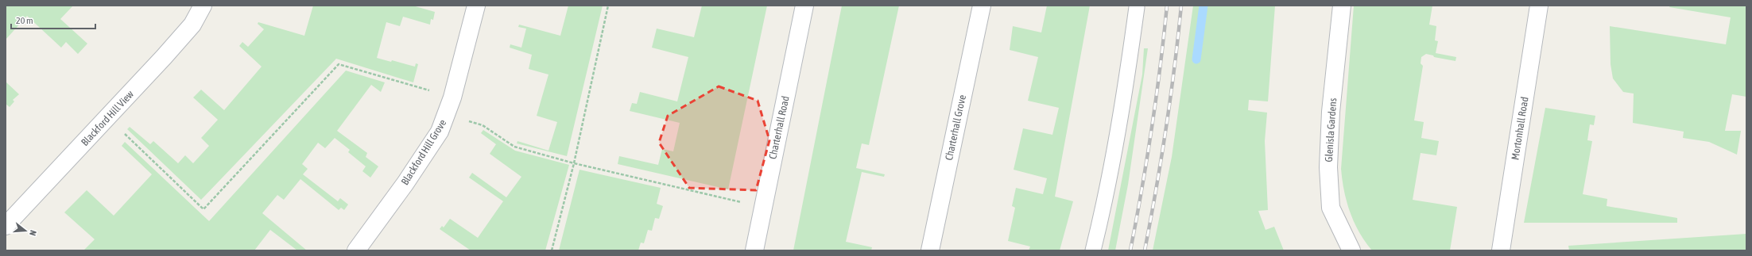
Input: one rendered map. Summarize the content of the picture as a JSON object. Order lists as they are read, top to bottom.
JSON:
{
  "streets": {
    "street": [
      "Blackford Hill View",
      "Charterhall Road",
      "Charterhall Grove",
      "Mortonhall Road",
      "Glenisla Gardens",
      "Blackford Hill Grove"
    ]
  },
  "scale_bar": "20 m",
  "north": "right"
}
